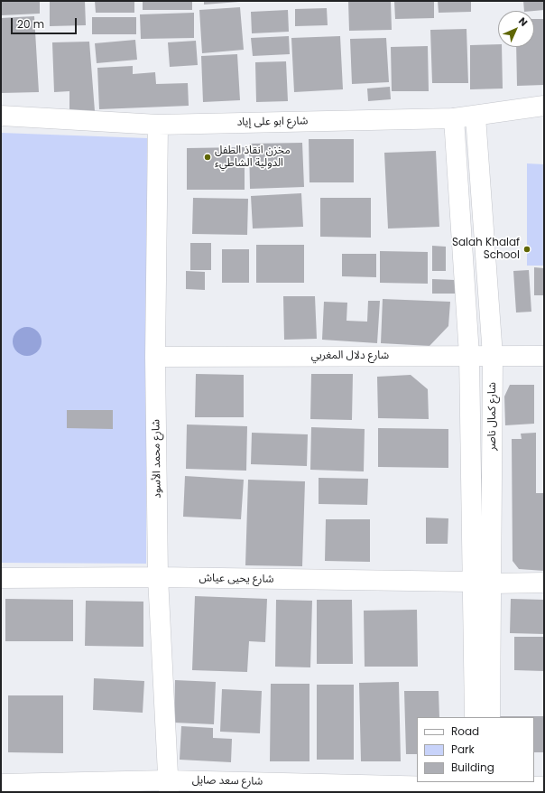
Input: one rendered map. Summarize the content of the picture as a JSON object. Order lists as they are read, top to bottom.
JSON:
{
  "streets": {
    "street": [
      "شارع ابو على إياد",
      "شارع دلال المغربي",
      "شارع كمال ناصر",
      "شارع محمد الأسود",
      "شارع يحيى عياش",
      "شارع سعد صايل"
    ]
  },
  "crossings": [
    ["شارع ابو على إياد", "شارع كمال ناصر"],
    ["شارع ابو على إياد", "شارع محمد الأسود"],
    ["شارع دلال المغربي", "شارع كمال ناصر"],
    ["شارع دلال المغربي", "شارع محمد الأسود"],
    ["شارع كمال ناصر", "شارع يحيى عياش"],
    ["شارع محمد الأسود", "شارع يحيى عياش"],
    ["شارع محمد الأسود", "شارع سعد صايل"]
  ],
  "places": ["مخزن انقاذ الطفل الدولية الشاطيء", "Salah Khalaf School"],
  "legend": ["Road", "Park", "Building"],
  "scale_bar": "20 m",
  "north": "top right"
}
